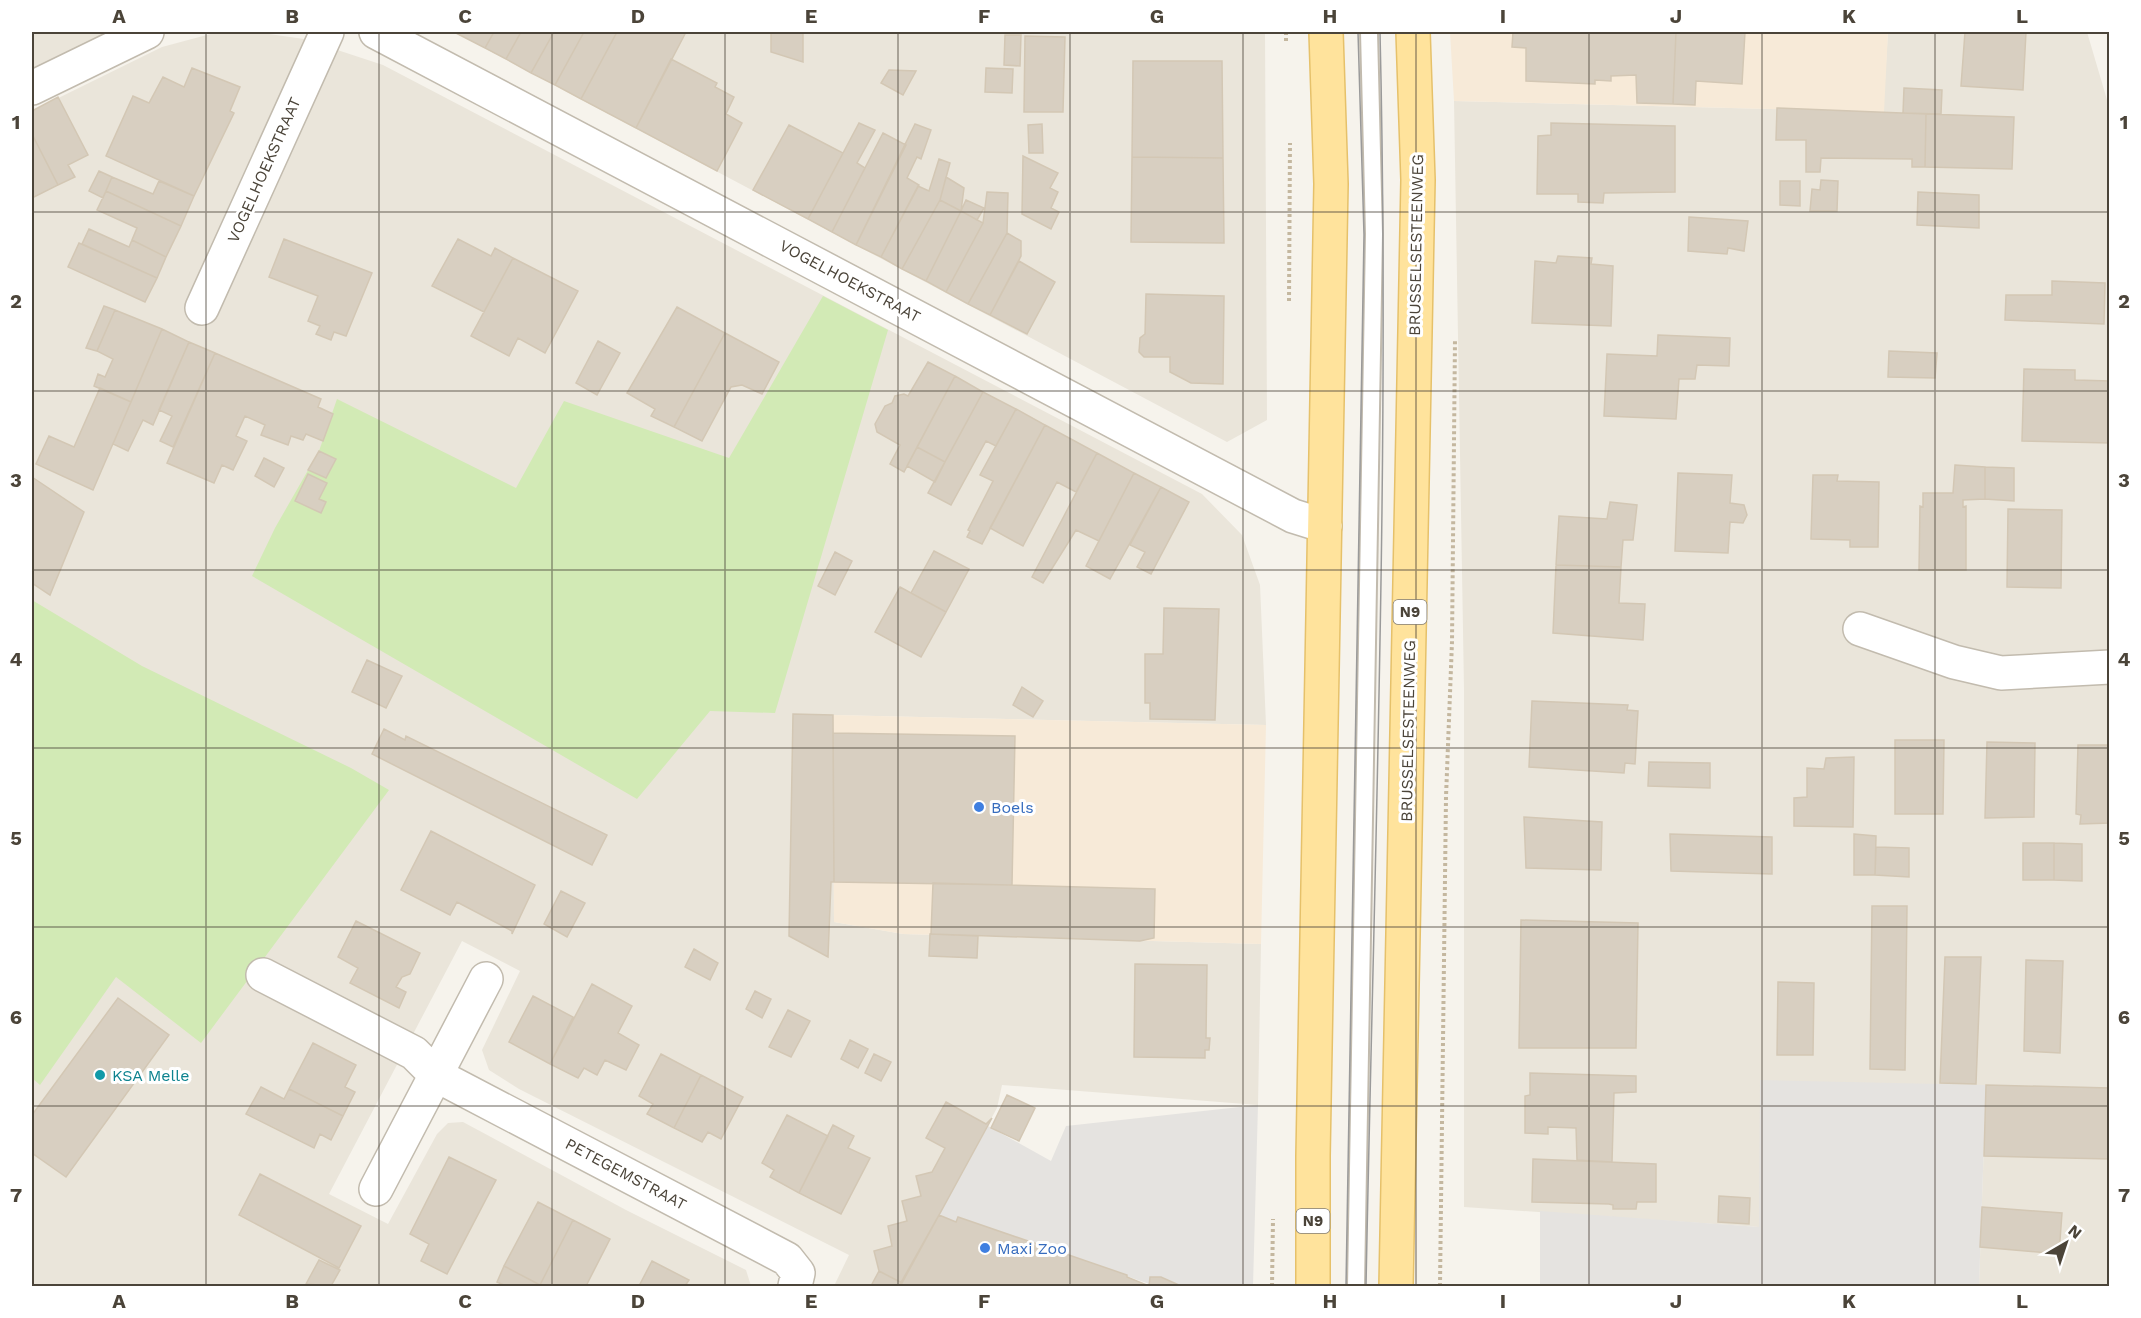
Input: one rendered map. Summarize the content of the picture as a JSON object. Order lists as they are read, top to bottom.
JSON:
{
  "streets": {
    "main road": ["BRUSSELSESTEENWEG", "N9"],
    "street": ["VOGELHOEKSTRAAT", "PETEGEMSTRAAT"]
  },
  "crossings": [
    ["VOGELHOEKSTRAAT", "N9"]
  ],
  "places": ["Boels", "KSA Melle", "Maxi Zoo"],
  "north": "top right",
  "grid": {
    "columns": [
      "A",
      "B",
      "C",
      "D",
      "E",
      "F",
      "G",
      "H",
      "I",
      "J",
      "K",
      "L"
    ],
    "rows": [
      "1",
      "2",
      "3",
      "4",
      "5",
      "6",
      "7"
    ]
  }
}
